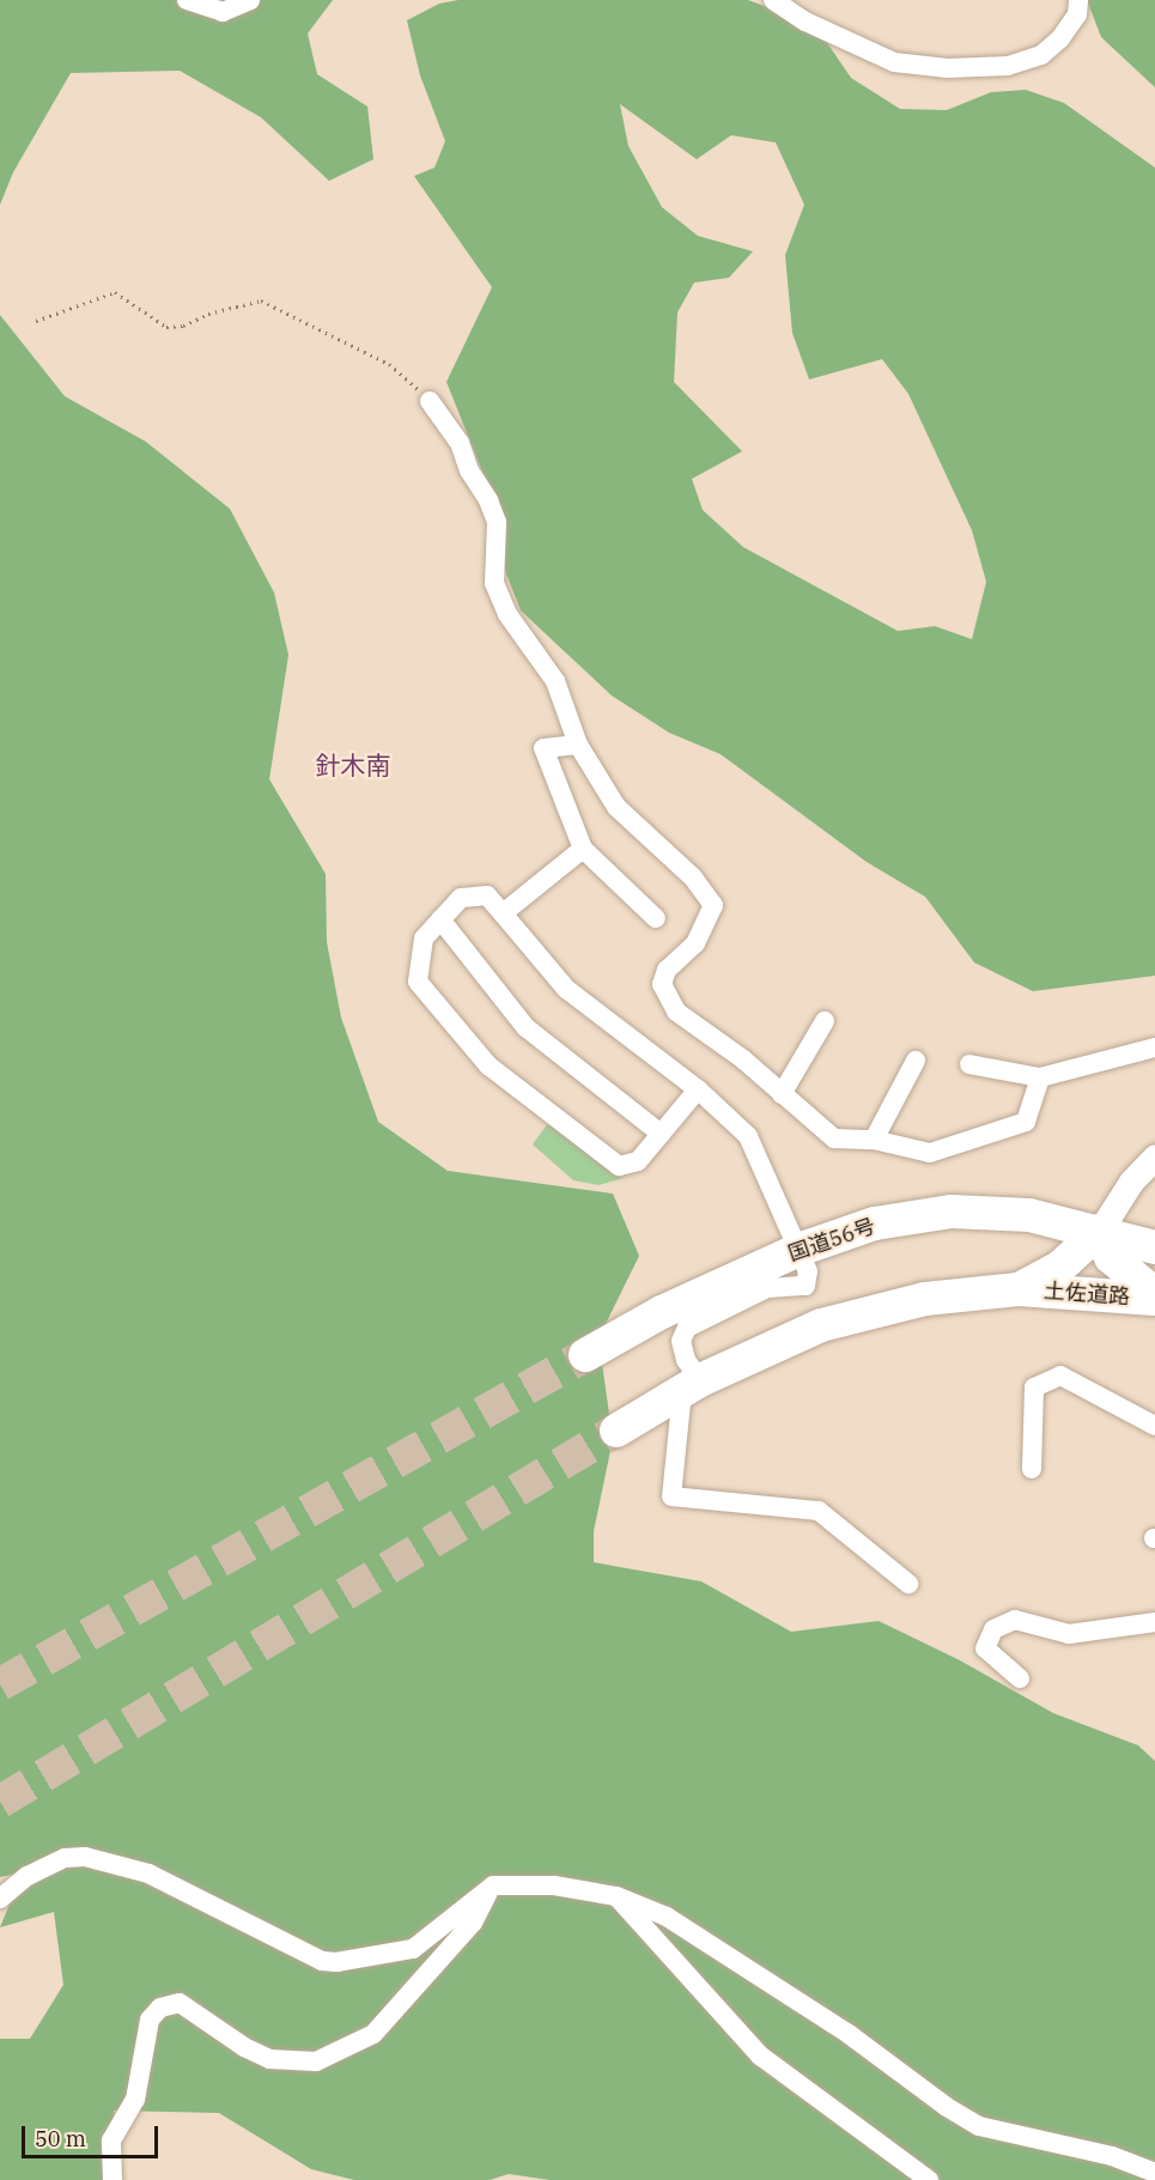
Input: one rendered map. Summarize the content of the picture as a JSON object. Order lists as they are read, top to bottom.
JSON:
{
  "streets": {
    "highway": ["国道56号", "土佐道路"]
  },
  "districts": ["針木南"],
  "scale_bar": "50 m"
}
